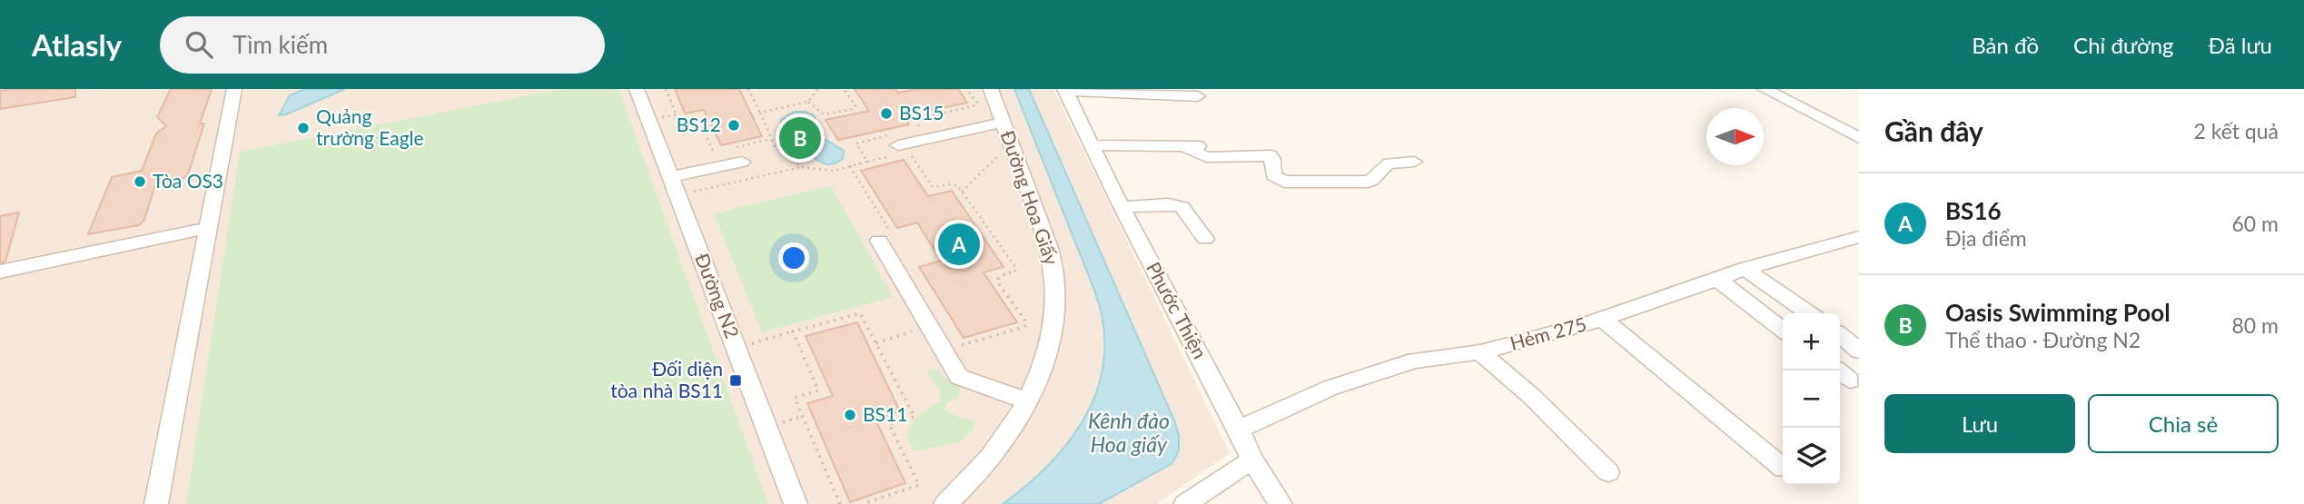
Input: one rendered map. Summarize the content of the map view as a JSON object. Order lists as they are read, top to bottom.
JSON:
{
  "streets": {
    "street": [
      "Đường Hoa Giấy",
      "Đường N2",
      "Phước Thiện",
      "Hẻm 275"
    ]
  },
  "crossings": [
    ["Phước Thiện", "Hẻm 275"]
  ],
  "water": ["Kênh đào Hoa giấy"],
  "places": {
    "other": [
      "BS15",
      "BS12",
      "Quảng trường Eagle",
      "Tòa OS3",
      "BS11"
    ],
    "transit": ["Đối diện tòa nhà BS11"]
  },
  "north": "right",
  "page": {
    "header": "Atlasly",
    "search": "Tìm kiếm",
    "nav": ["Bản đồ", "Chỉ đường", "Đã lưu"],
    "heading": ["Gần đây", "2 kết quả"],
    "pins": ["B", "A"],
    "list": [
      {
        "mark": "A",
        "name": "BS16",
        "note": "Địa điểm",
        "value": "60 m"
      },
      {
        "mark": "B",
        "name": "Oasis Swimming Pool",
        "note": "Thể thao · Đường N2",
        "value": "80 m"
      }
    ],
    "map_buttons": ["+", "−"],
    "buttons": ["Lưu", "Chia sẻ"]
  }
}
